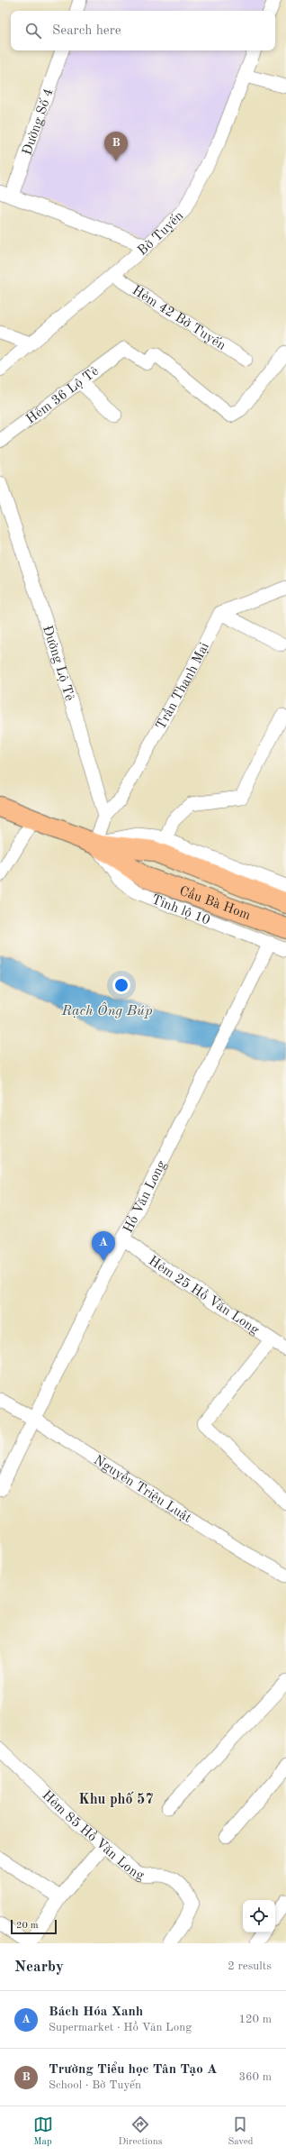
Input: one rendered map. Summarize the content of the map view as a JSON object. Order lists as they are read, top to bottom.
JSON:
{
  "streets": {
    "main road": ["Cầu Bà Hom", "Tỉnh lộ 10"],
    "street": [
      "Đường Số 4",
      "Bờ Tuyến",
      "Hẻm 42 Bờ Tuyến",
      "Hẻm 36 Lộ Tẻ",
      "Đường Lộ Tẻ",
      "Trần Thanh Mại",
      "Hồ Văn Long",
      "Hẻm 25 Hồ Văn Long",
      "Nguyễn Triệu Luật",
      "Hẻm 85 Hồ Văn Long"
    ]
  },
  "crossings": [
    ["Bờ Tuyến", "Hẻm 42 Bờ Tuyến"],
    ["Đường Lộ Tẻ", "Trần Thanh Mại"],
    ["Cầu Bà Hom", "Tỉnh lộ 10"],
    ["Tỉnh lộ 10", "Hồ Văn Long"],
    ["Hồ Văn Long", "Hẻm 25 Hồ Văn Long"],
    ["Hồ Văn Long", "Nguyễn Triệu Luật"]
  ],
  "districts": ["Khu phố 57"],
  "water": ["Rạch Ông Búp"],
  "scale_bar": "20 m",
  "page": {
    "search": "Search here",
    "pins": ["B", "A"],
    "scale": "20 m",
    "heading": ["Nearby", "2 results"],
    "list": [
      {
        "mark": "A",
        "name": "Bách Hóa Xanh",
        "note": "Supermarket · Hồ Văn Long",
        "value": "120 m"
      },
      {
        "mark": "B",
        "name": "Trường Tiểu học Tân Tạo A",
        "note": "School · Bờ Tuyến",
        "value": "360 m"
      }
    ],
    "nav": ["Map", "Directions", "Saved"]
  }
}
